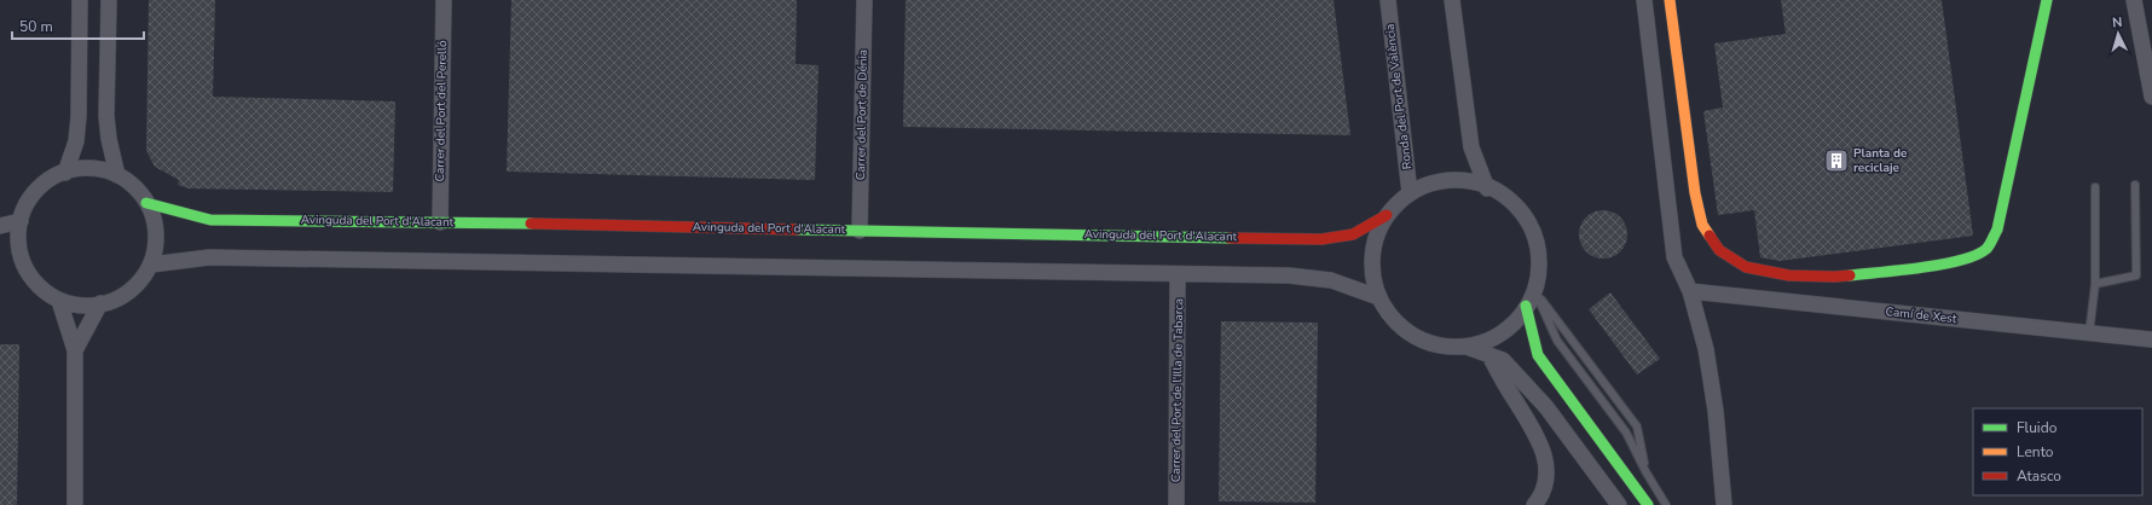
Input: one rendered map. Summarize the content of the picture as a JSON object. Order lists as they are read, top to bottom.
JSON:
{
  "streets": {
    "street": [
      "Ronda del Port de València",
      "Carrer del Port del Perelló",
      "Carrer del Port de Dénia",
      "Avinguda del Port d'Alacant",
      "Camí de Xest",
      "Carrer del Port de l'Illa de Tabarca"
    ]
  },
  "crossings": [
    ["Ronda del Port de València", "Avinguda del Port d'Alacant"],
    ["Carrer del Port del Perelló", "Avinguda del Port d'Alacant"],
    ["Carrer del Port de Dénia", "Avinguda del Port d'Alacant"]
  ],
  "places": {
    "building": ["Planta de reciclaje"]
  },
  "legend": ["Fluido", "Lento", "Atasco"],
  "scale_bar": "50 m",
  "north": "top"
}
